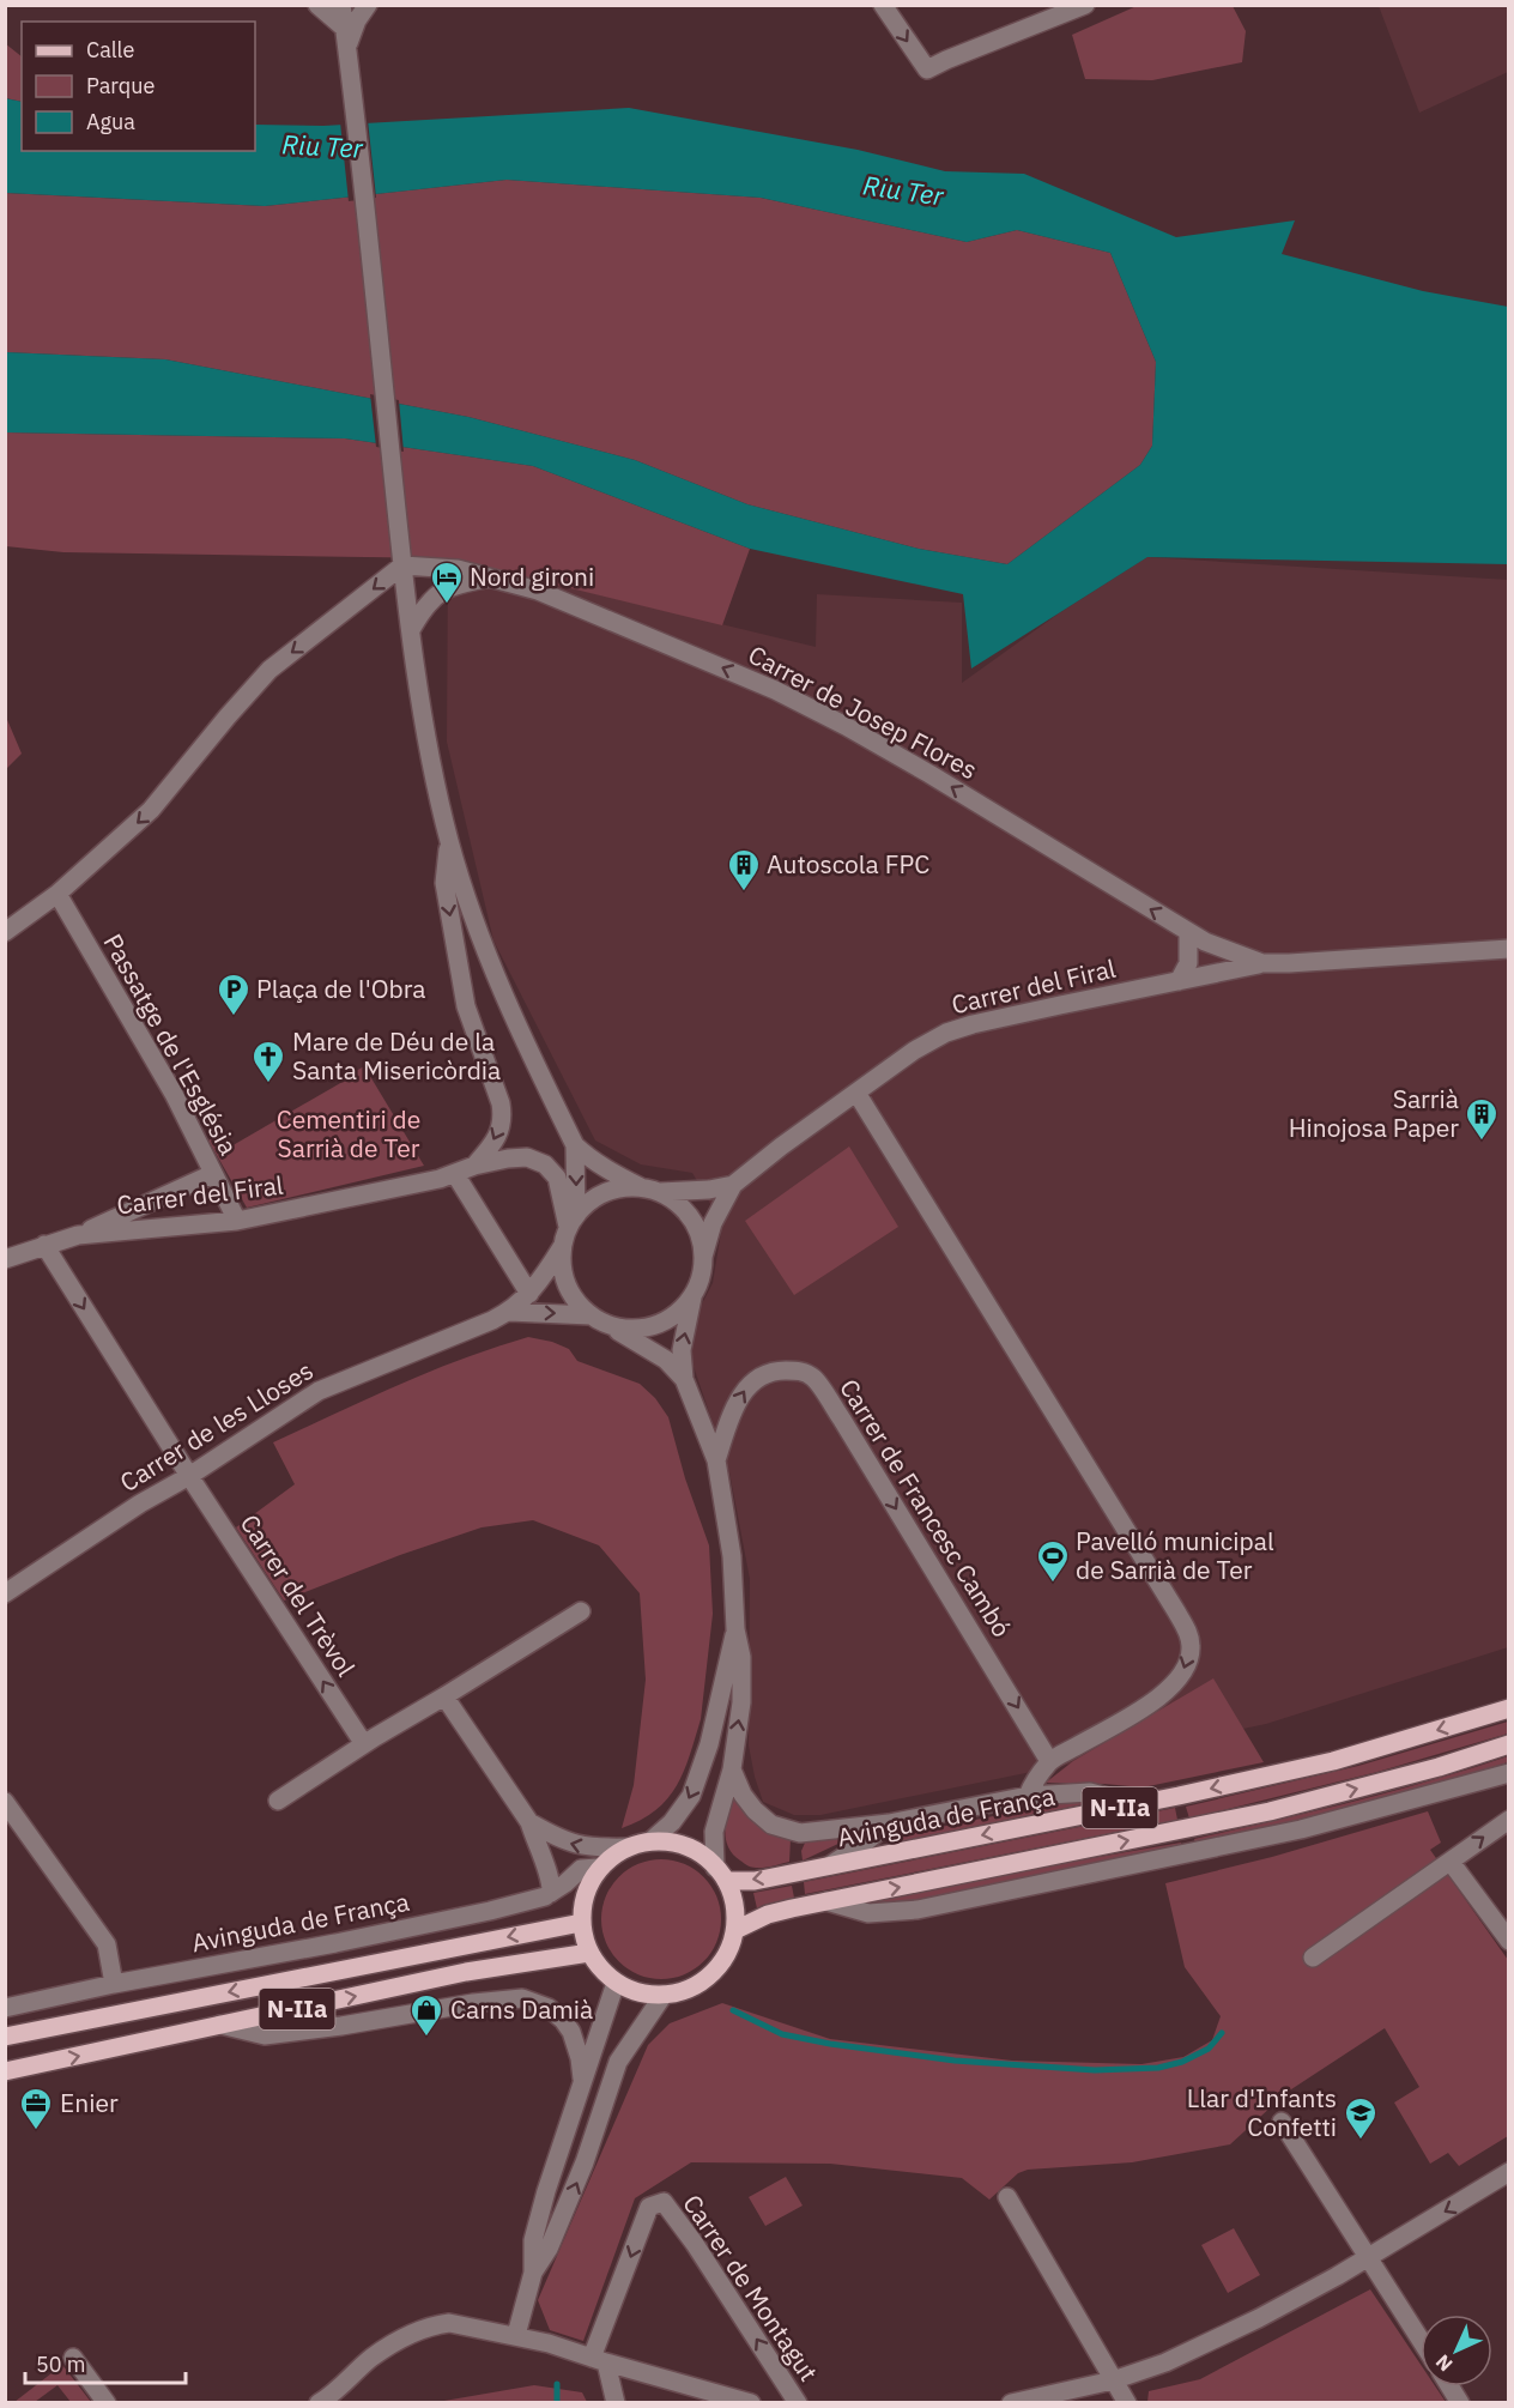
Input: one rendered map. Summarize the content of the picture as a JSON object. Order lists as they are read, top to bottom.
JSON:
{
  "streets": {
    "main road": ["N-IIa", "Avinguda de França"],
    "street": [
      "Carrer de Josep Flores",
      "Carrer del Firal",
      "Passatge de l'Església",
      "Carrer de les Lloses",
      "Carrer de Francesc Cambó",
      "Carrer del Trèvol",
      "Carrer de Montagut"
    ]
  },
  "crossings": [
    ["Carrer de Josep Flores", "Carrer del Firal"],
    ["Carrer del Firal", "Passatge de l'Església"],
    ["Carrer del Firal", "Carrer de les Lloses"],
    ["Carrer del Firal", "Carrer del Trèvol"],
    ["Carrer de les Lloses", "Carrer del Trèvol"],
    ["N-IIa", "Avinguda de França"]
  ],
  "one_way": ["Carrer de Josep Flores"],
  "water": ["Riu Ter"],
  "parks": ["Cementiri de Sarrià de Ter"],
  "places": {
    "hotel": ["Nord gironi"],
    "building": ["Autoscola FPC", "Sarrià Hinojosa Paper"],
    "parking": ["Plaça de l'Obra"],
    "church": ["Mare de Déu de la Santa Misericòrdia"],
    "sports": ["Pavelló municipal de Sarrià de Ter"],
    "shop": ["Carns Damià"],
    "office": ["Enier"],
    "school or university": ["Llar d'Infants Confetti"]
  },
  "legend": ["Calle", "Parque", "Agua"],
  "scale_bar": "50 m",
  "north": "bottom left"
}
